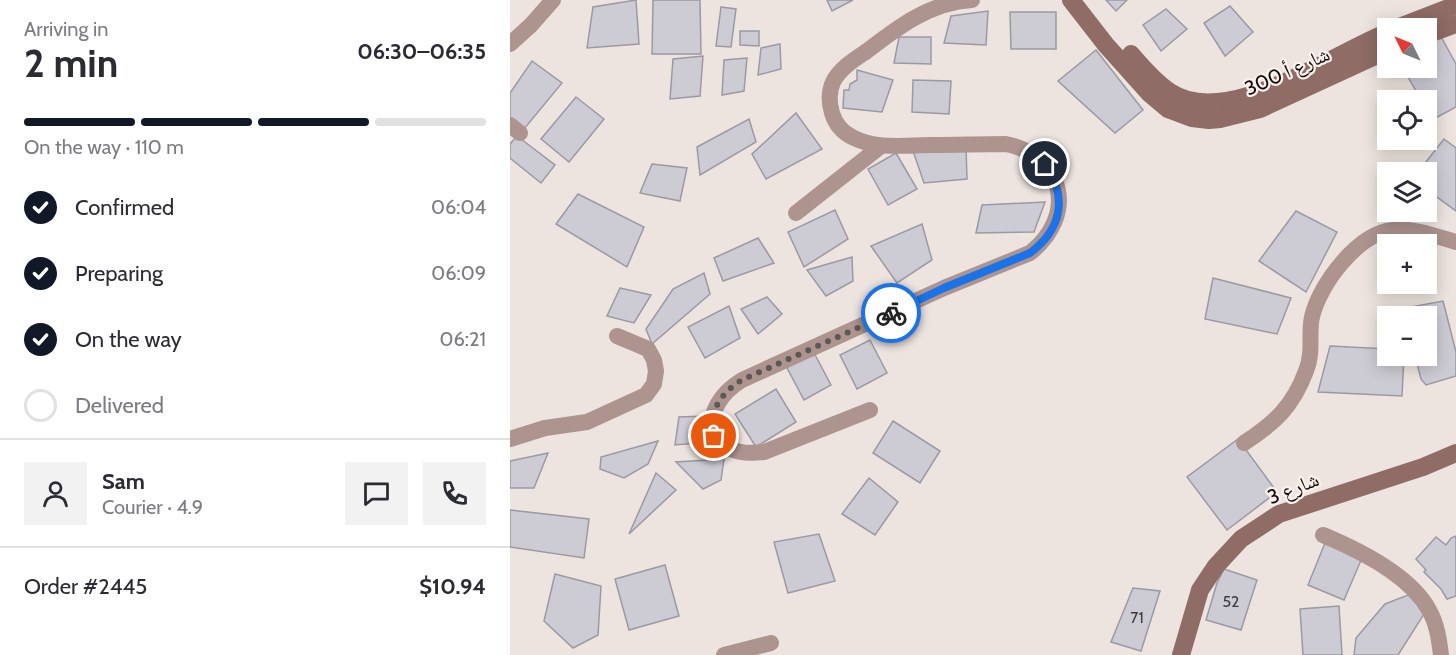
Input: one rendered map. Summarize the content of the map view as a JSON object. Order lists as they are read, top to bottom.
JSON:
{
  "streets": {
    "street": ["شارع أ 300", "شارع 3"]
  },
  "house_numbers": ["52", "71"],
  "north": "top left",
  "page": {
    "heading": ["2 min", "Arriving in", "06:30–06:35"],
    "panel": [
      "Sam",
      "Courier · 4.9",
      "Order #2445",
      "$10.94"
    ],
    "map_buttons": ["+", "−"],
    "bar": "On the way · 110 m",
    "list": [
      ["Confirmed", "06:04"],
      ["Preparing", "06:09"],
      ["On the way", "06:21"],
      "Delivered"
    ]
  }
}
